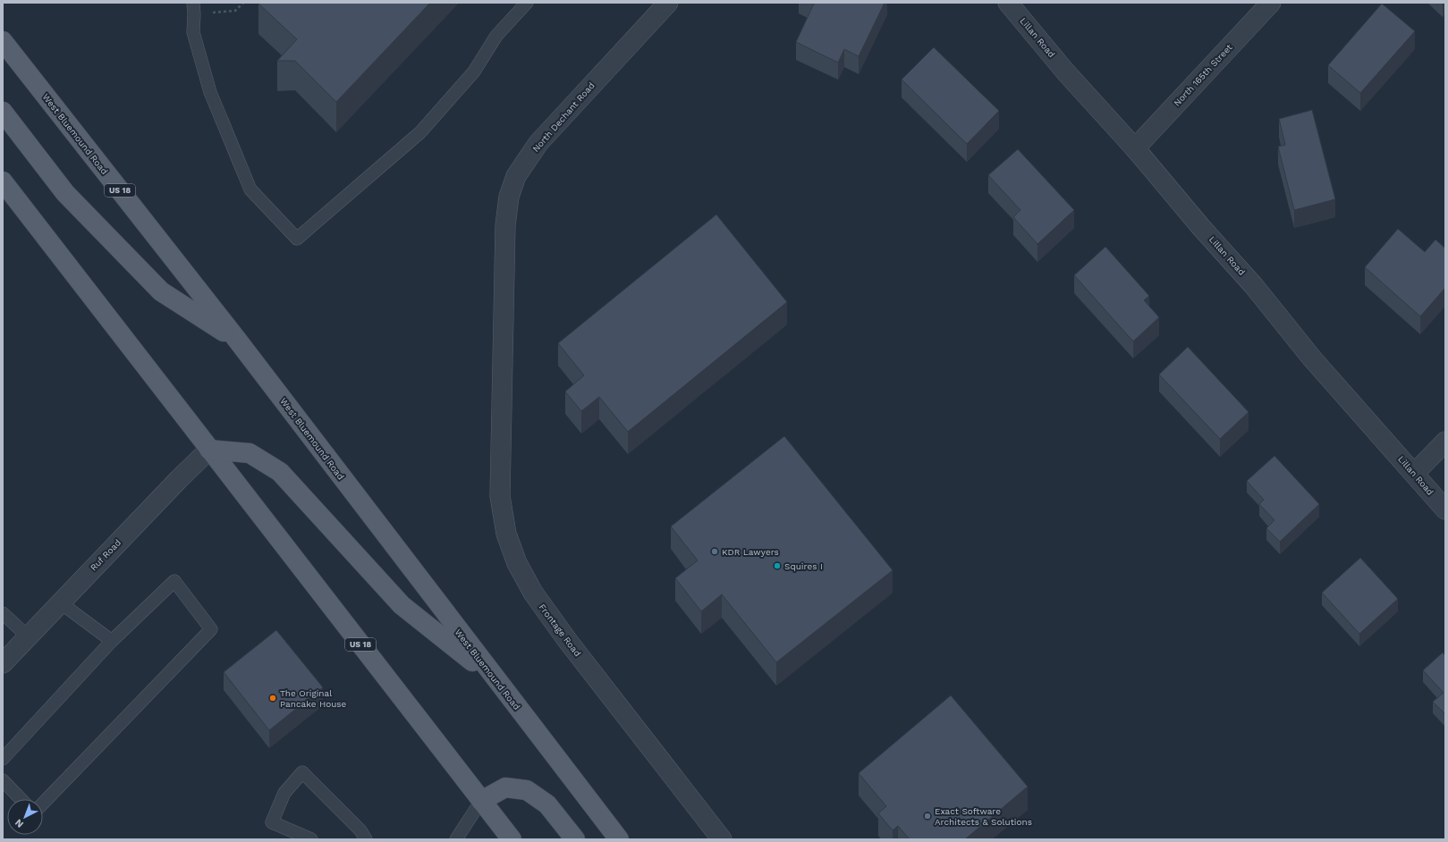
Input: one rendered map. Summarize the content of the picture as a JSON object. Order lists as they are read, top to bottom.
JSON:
{
  "streets": {
    "main road": ["West Bluemound Road", "US 18"],
    "street": [
      "Lillan Road",
      "North 165th Street",
      "North Dechant Road",
      "Ruf Road",
      "Frontage Road"
    ]
  },
  "crossings": [
    ["Lillan Road", "North 165th Street"],
    ["North Dechant Road", "Frontage Road"],
    ["US 18", "Ruf Road"]
  ],
  "places": [
    "KDR Lawyers",
    "Squires I",
    "The Original Pancake House",
    "Exact Software Architects & Solutions"
  ],
  "north": "bottom left"
}
